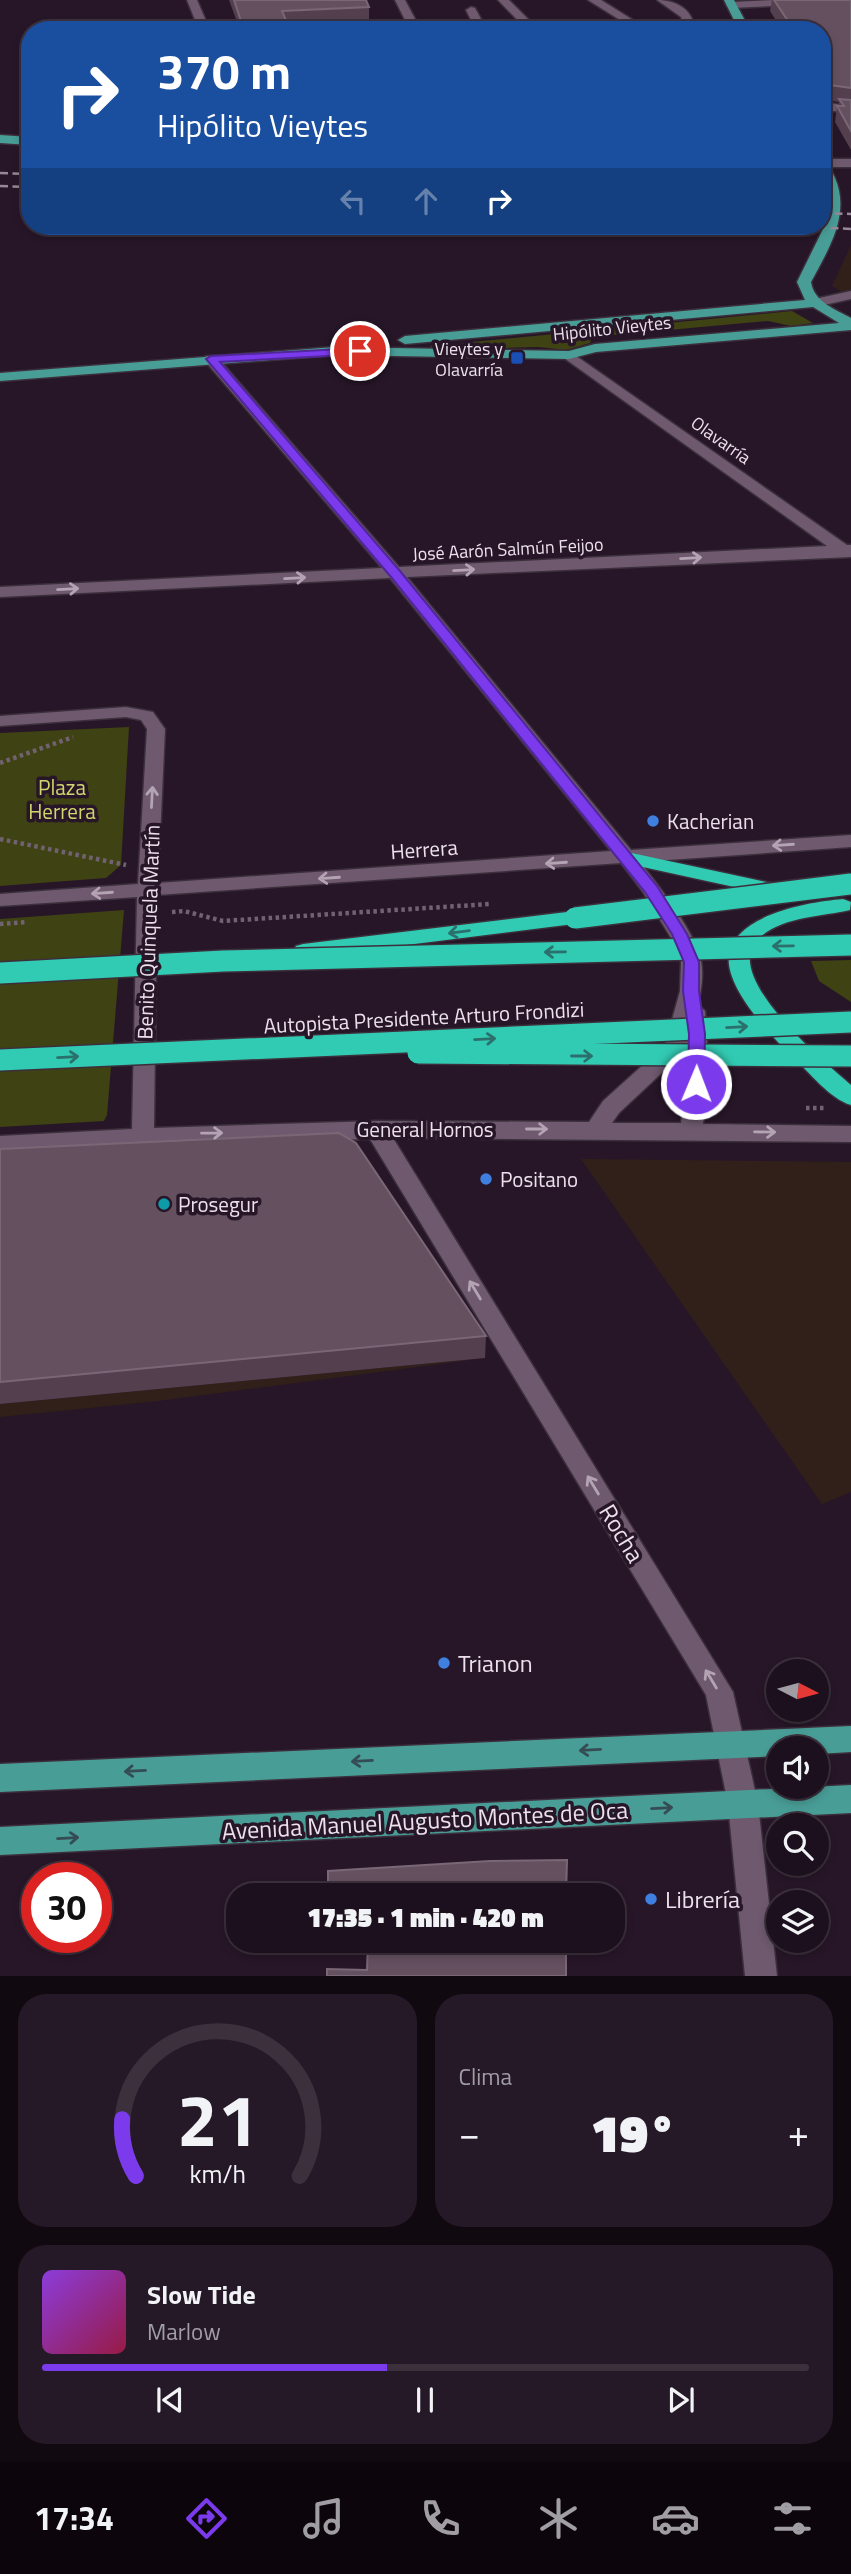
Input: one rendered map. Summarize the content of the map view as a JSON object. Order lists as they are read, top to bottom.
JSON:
{
  "streets": {
    "highway": ["Autopista Presidente Arturo Frondizi"],
    "main road": ["Hipólito Vieytes", "Avenida Manuel Augusto Montes de Oca"],
    "street": [
      "Olavarría",
      "José Aarón Salmún Feijoo",
      "Herrera",
      "Benito Quinquela Martín",
      "General Hornos",
      "Rocha"
    ]
  },
  "crossings": [
    ["Hipólito Vieytes", "Olavarría"],
    ["Olavarría", "José Aarón Salmún Feijoo"],
    ["Herrera", "Benito Quinquela Martín"],
    ["Benito Quinquela Martín", "General Hornos"],
    ["General Hornos", "Rocha"],
    ["Rocha", "Avenida Manuel Augusto Montes de Oca"]
  ],
  "one_way": [
    "José Aarón Salmún Feijoo",
    "Herrera",
    "General Hornos",
    "Rocha"
  ],
  "parks": ["Plaza Herrera"],
  "places": {
    "transit": ["Vieytes y Olavarría"],
    "other": [
      "Kacherian",
      "Positano",
      "Prosegur",
      "Trianon",
      "Librería"
    ]
  },
  "north": "right",
  "page": {
    "turn": ["370 m", "Hipólito Vieytes"],
    "limit": "30",
    "trip": "17:35 · 1 min · 420 m",
    "tile": "Clima",
    "heat": ["−", "19°", "+"],
    "song": ["Slow Tide", "Marlow"],
    "tabs": "17:34",
    "gauge": ["21", "km/h"]
  }
}
